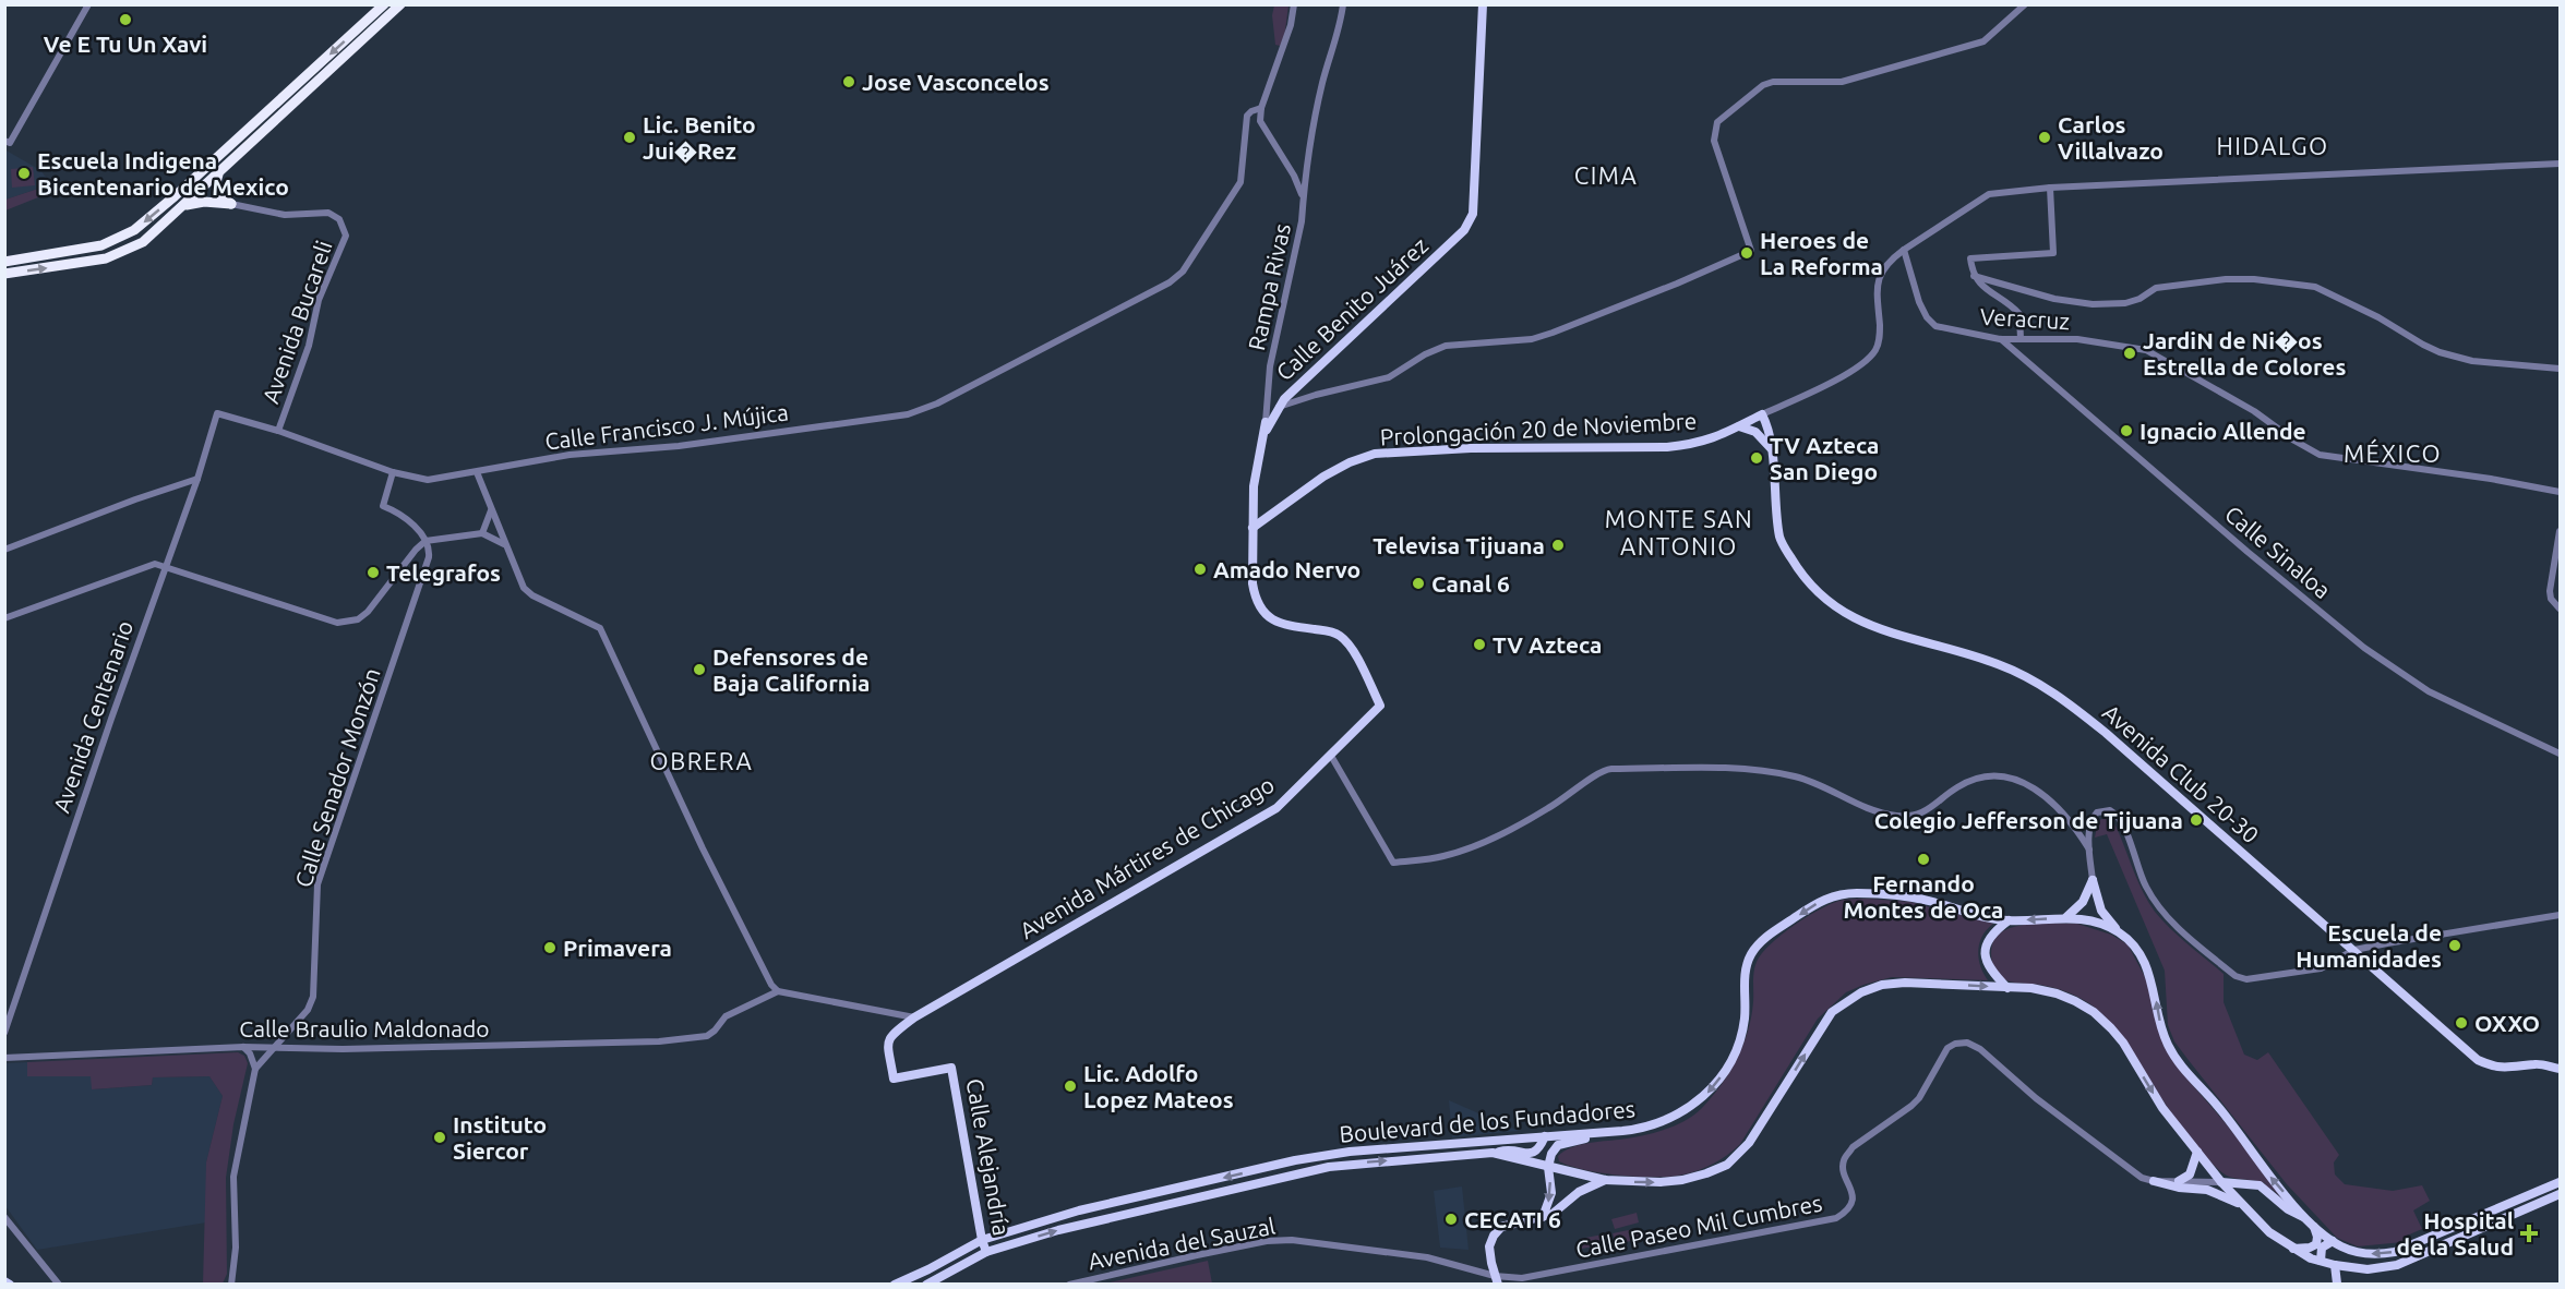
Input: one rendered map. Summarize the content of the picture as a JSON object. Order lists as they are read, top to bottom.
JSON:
{
  "streets": {
    "main road": [
      "Calle Benito Juárez",
      "Prolongación 20 de Noviembre",
      "Avenida Club 20-30",
      "Avenida Mártires de Chicago",
      "Boulevard de los Fundadores",
      "Calle Alejandría"
    ],
    "street": [
      "Rampa Rivas",
      "Veracruz",
      "Avenida Bucareli",
      "Calle Francisco J. Mújica",
      "Calle Sinaloa",
      "Avenida Centenario",
      "Calle Senador Monzón",
      "Calle Braulio Maldonado",
      "Calle Paseo Mil Cumbres",
      "Avenida del Sauzal"
    ]
  },
  "crossings": [
    ["Rampa Rivas", "Calle Benito Juárez"],
    ["Calle Benito Juárez", "Prolongación 20 de Noviembre"],
    ["Calle Benito Juárez", "Avenida Mártires de Chicago"],
    ["Veracruz", "Calle Sinaloa"],
    ["Avenida Bucareli", "Calle Francisco J. Mújica"],
    ["Calle Francisco J. Mújica", "Avenida Centenario"],
    ["Calle Senador Monzón", "Calle Braulio Maldonado"],
    ["Avenida Mártires de Chicago", "Calle Alejandría"],
    ["Boulevard de los Fundadores", "Calle Alejandría"],
    ["Boulevard de los Fundadores", "Calle Paseo Mil Cumbres"],
    ["Calle Paseo Mil Cumbres", "Avenida del Sauzal"]
  ],
  "districts": [
    "HIDALGO",
    "CIMA",
    "MÉXICO",
    "MONTE SAN ANTONIO",
    "OBRERA"
  ],
  "places": {
    "other": [
      "Ve E Tu Un Xavi",
      "Jose Vasconcelos",
      "Lic. Benito Jui�Rez",
      "Carlos Villalvazo",
      "Escuela Indigena Bicentenario de Mexico",
      "Heroes de La Reforma",
      "JardiN de Ni�os Estrella de Colores",
      "Ignacio Allende",
      "TV Azteca San Diego",
      "Televisa Tijuana",
      "Amado Nervo",
      "Telegrafos",
      "Canal 6",
      "TV Azteca",
      "Defensores de Baja California",
      "Colegio Jefferson de Tijuana",
      "Fernando Montes de Oca",
      "Escuela de Humanidades",
      "Primavera",
      "OXXO",
      "Lic. Adolfo Lopez Mateos",
      "Instituto Siercor",
      "CECATI 6"
    ],
    "health": ["Hospital de la Salud"]
  }
}
